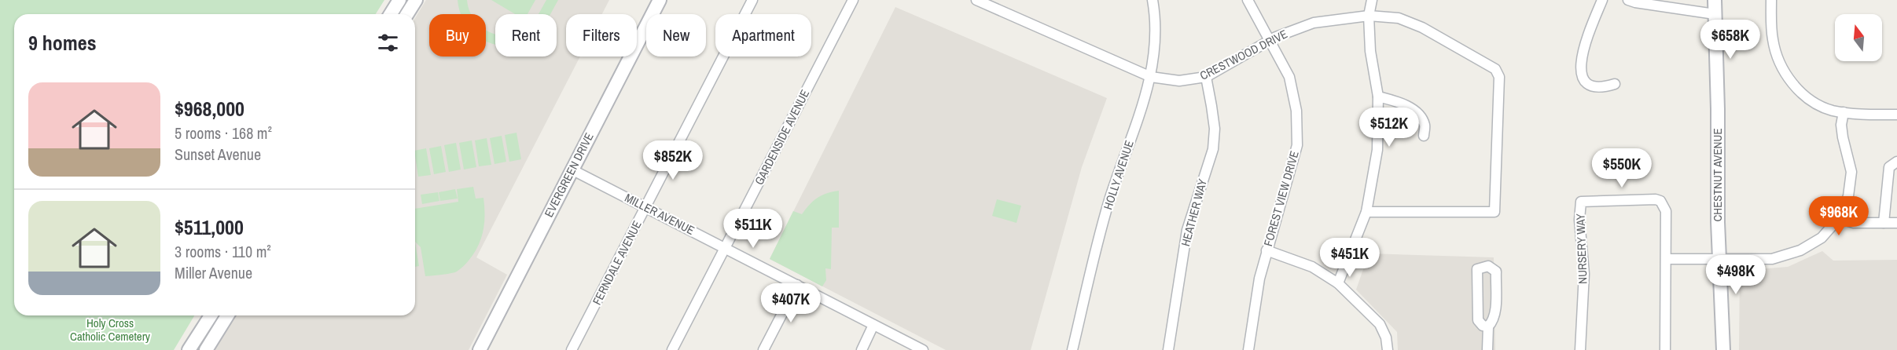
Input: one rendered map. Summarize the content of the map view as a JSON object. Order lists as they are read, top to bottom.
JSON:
{
  "streets": {
    "street": [
      "CRESTWOOD DRIVE",
      "GARDENSIDE AVENUE",
      "EVERGREEN DRIVE",
      "HOLLY AVENUE",
      "CHESTNUT AVENUE",
      "FOREST VIEW DRIVE",
      "HEATHER WAY",
      "MILLER AVENUE",
      "NURSERY WAY",
      "FERNDALE AVENUE"
    ]
  },
  "crossings": [
    ["CRESTWOOD DRIVE", "HOLLY AVENUE"],
    ["CRESTWOOD DRIVE", "FOREST VIEW DRIVE"],
    ["CRESTWOOD DRIVE", "HEATHER WAY"],
    ["GARDENSIDE AVENUE", "MILLER AVENUE"],
    ["EVERGREEN DRIVE", "MILLER AVENUE"],
    ["MILLER AVENUE", "FERNDALE AVENUE"]
  ],
  "parks": ["Holy Cross Catholic Cemetery"],
  "north": "top",
  "page": {
    "chip": [
      "Buy",
      "Rent",
      "Filters",
      "New",
      "Apartment"
    ],
    "heading": "9 homes",
    "price": [
      "$658K",
      "$512K",
      "$852K",
      "$550K",
      "$968K",
      "$511K",
      "$451K",
      "$498K",
      "$407K"
    ],
    "list": [
      {
        "name": "$968,000",
        "note": "5 rooms · 168 m² · Sunset Avenue"
      },
      {
        "name": "$511,000",
        "note": "3 rooms · 110 m² · Miller Avenue"
      }
    ]
  }
}
